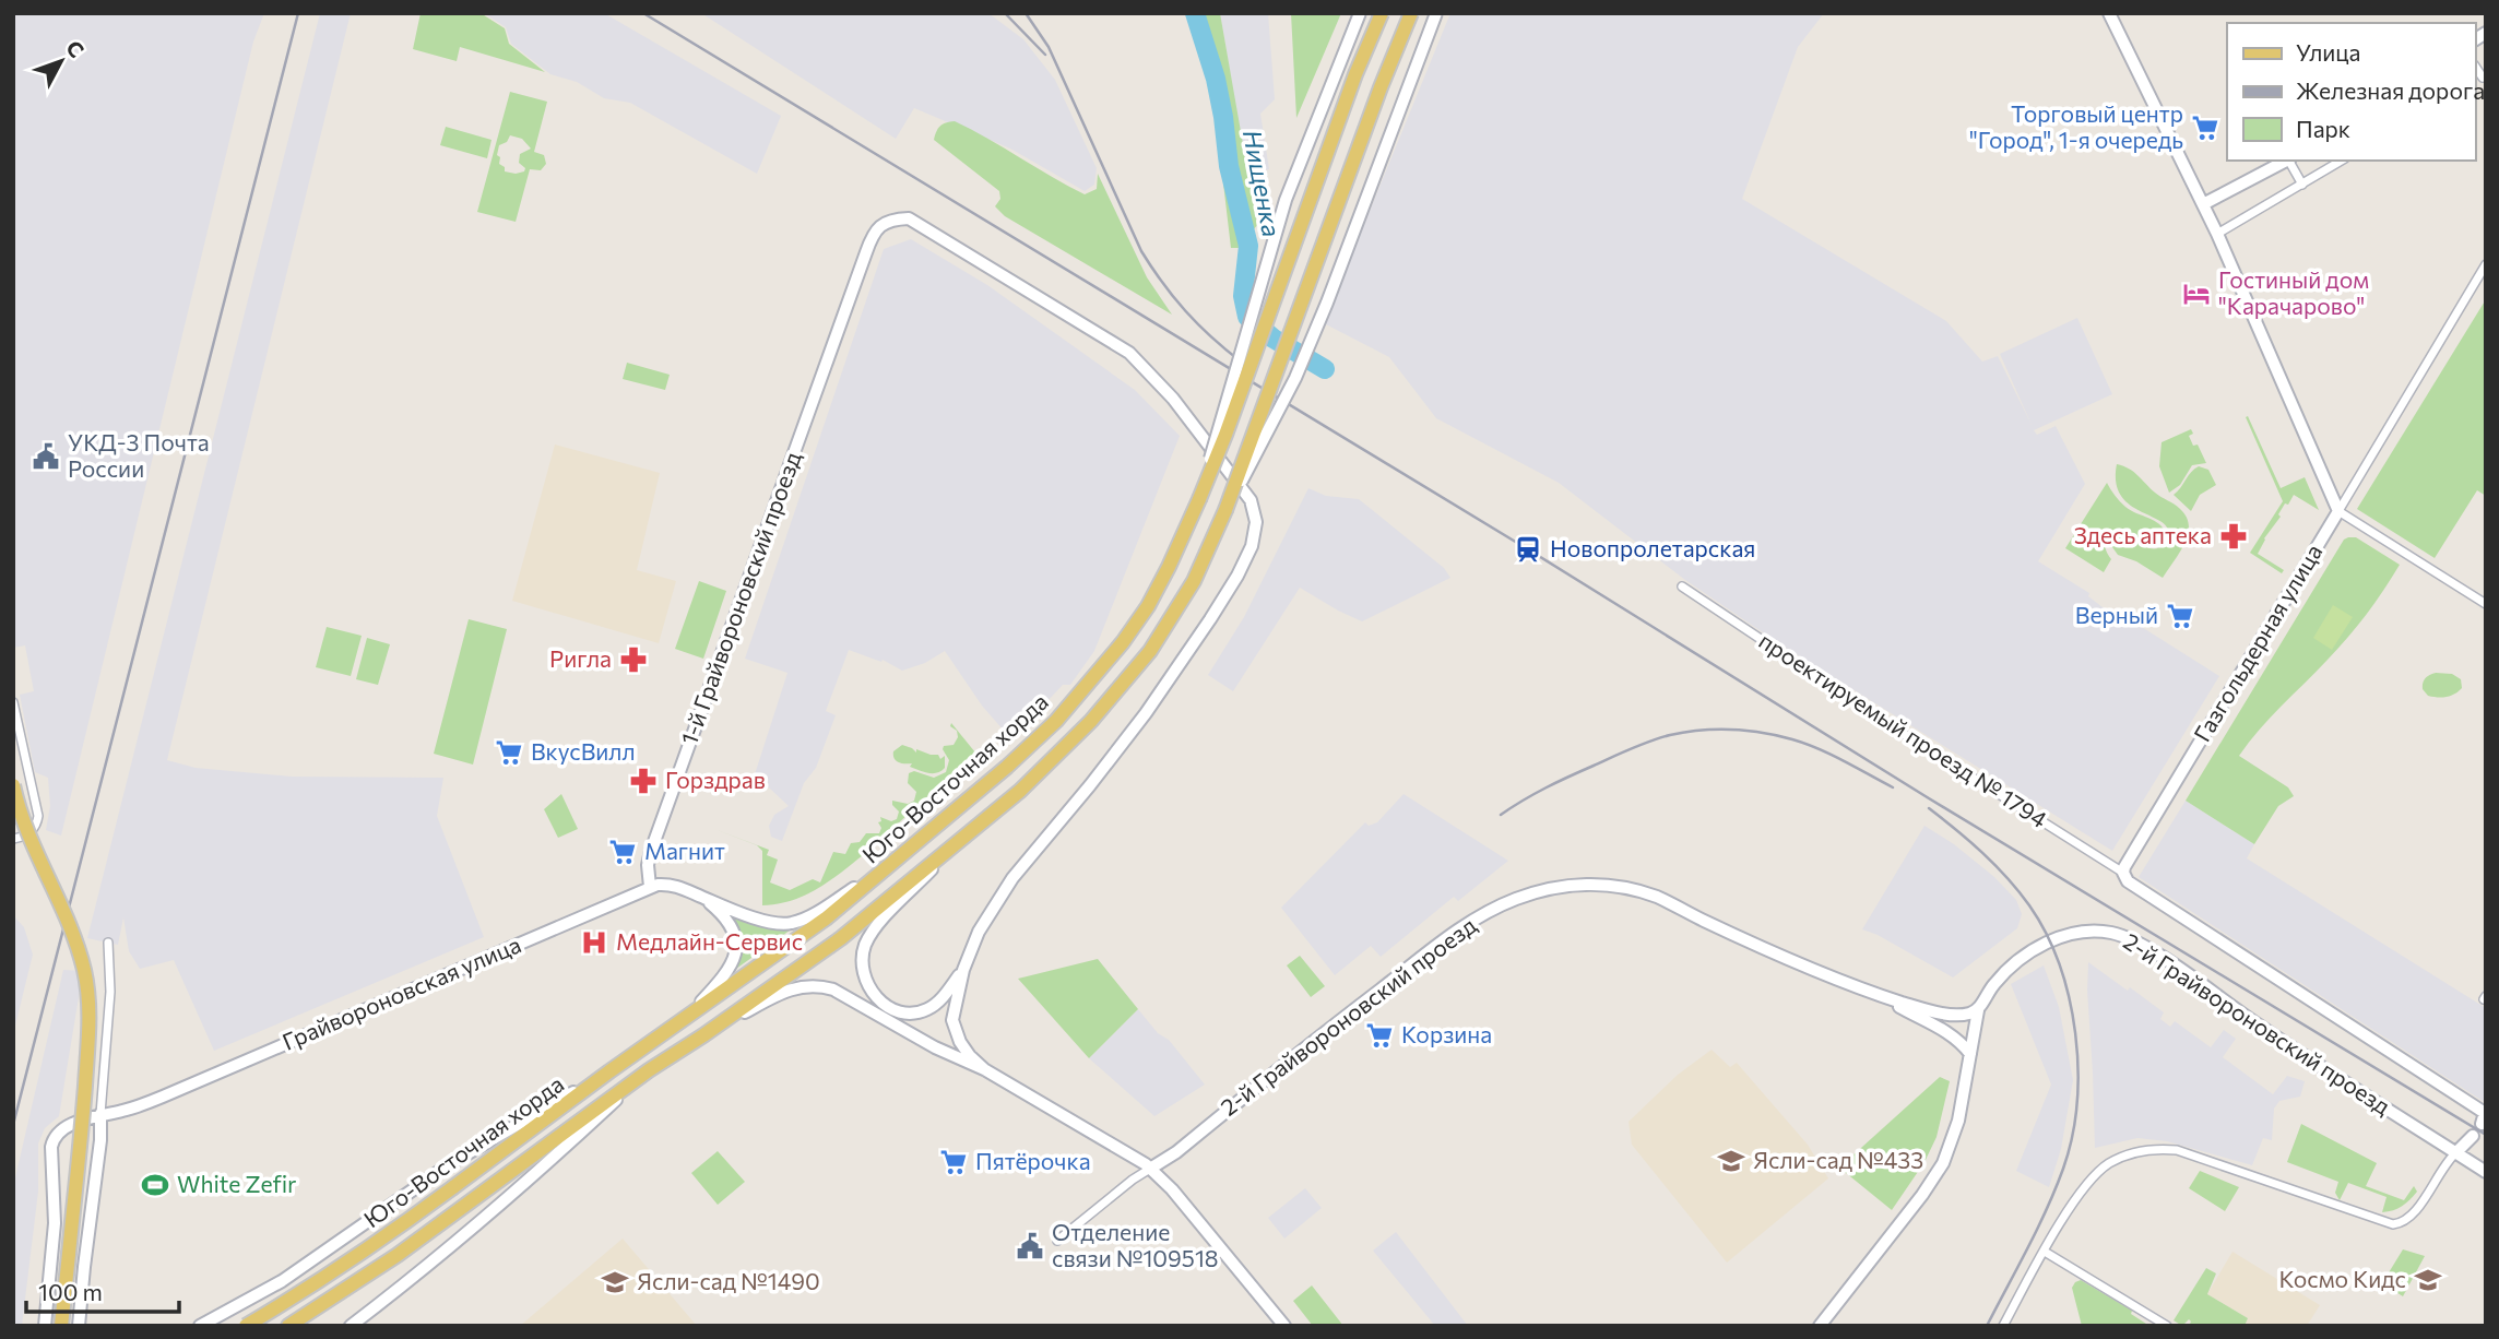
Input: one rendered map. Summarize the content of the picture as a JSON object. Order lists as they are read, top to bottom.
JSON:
{
  "streets": {
    "main road": [
      "1-й Грайвороновский проезд",
      "Газгольдерная улица",
      "Юго-Восточная хорда",
      "Грайвороновская улица",
      "2-й Грайвороновский проезд"
    ],
    "street": ["проектируемый проезд № 1794"]
  },
  "crossings": [
    ["1-й Грайвороновский проезд", "Грайвороновская улица"],
    ["Газгольдерная улица", "проектируемый проезд № 1794"]
  ],
  "water": ["Нищенка"],
  "places": {
    "supermarket": [
      "Торговый центр \"Город\", 1-я очередь",
      "Верный",
      "ВкусВилл",
      "Магнит",
      "Корзина",
      "Пятёрочка"
    ],
    "hotel": ["Гостиный дом \"Карачарово\""],
    "public building": ["УКД-3 Почта России", "Отделение связи №109518"],
    "pharmacy": ["Здесь аптека", "Ригла", "Горздрав"],
    "station": ["Новопролетарская"],
    "hospital": ["Медлайн-Сервис"],
    "school or university": ["Ясли-сад №433", "Космо Кидс", "Ясли-сад №1490"],
    "sports": ["White Zefir"]
  },
  "legend": ["Улица", "Железная дорога", "Парк"],
  "scale_bar": "100 m",
  "north": "top right"
}
